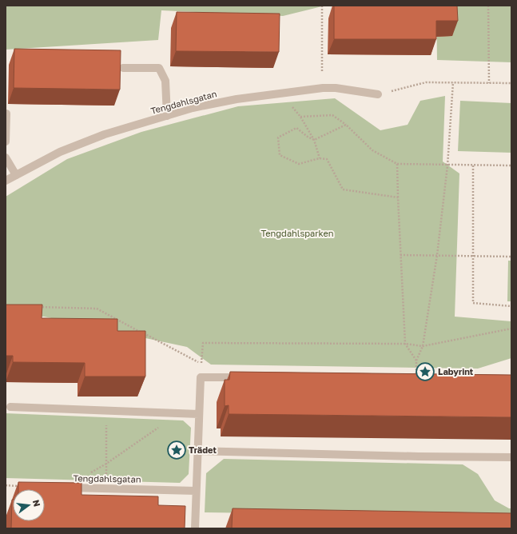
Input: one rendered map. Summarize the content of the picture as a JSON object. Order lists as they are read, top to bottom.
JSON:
{
  "streets": {
    "street": ["Tengdahlsgatan"]
  },
  "parks": ["Tengdahlsparken"],
  "places": {
    "place": ["Labyrint", "Trädet"]
  },
  "north": "right"
}
